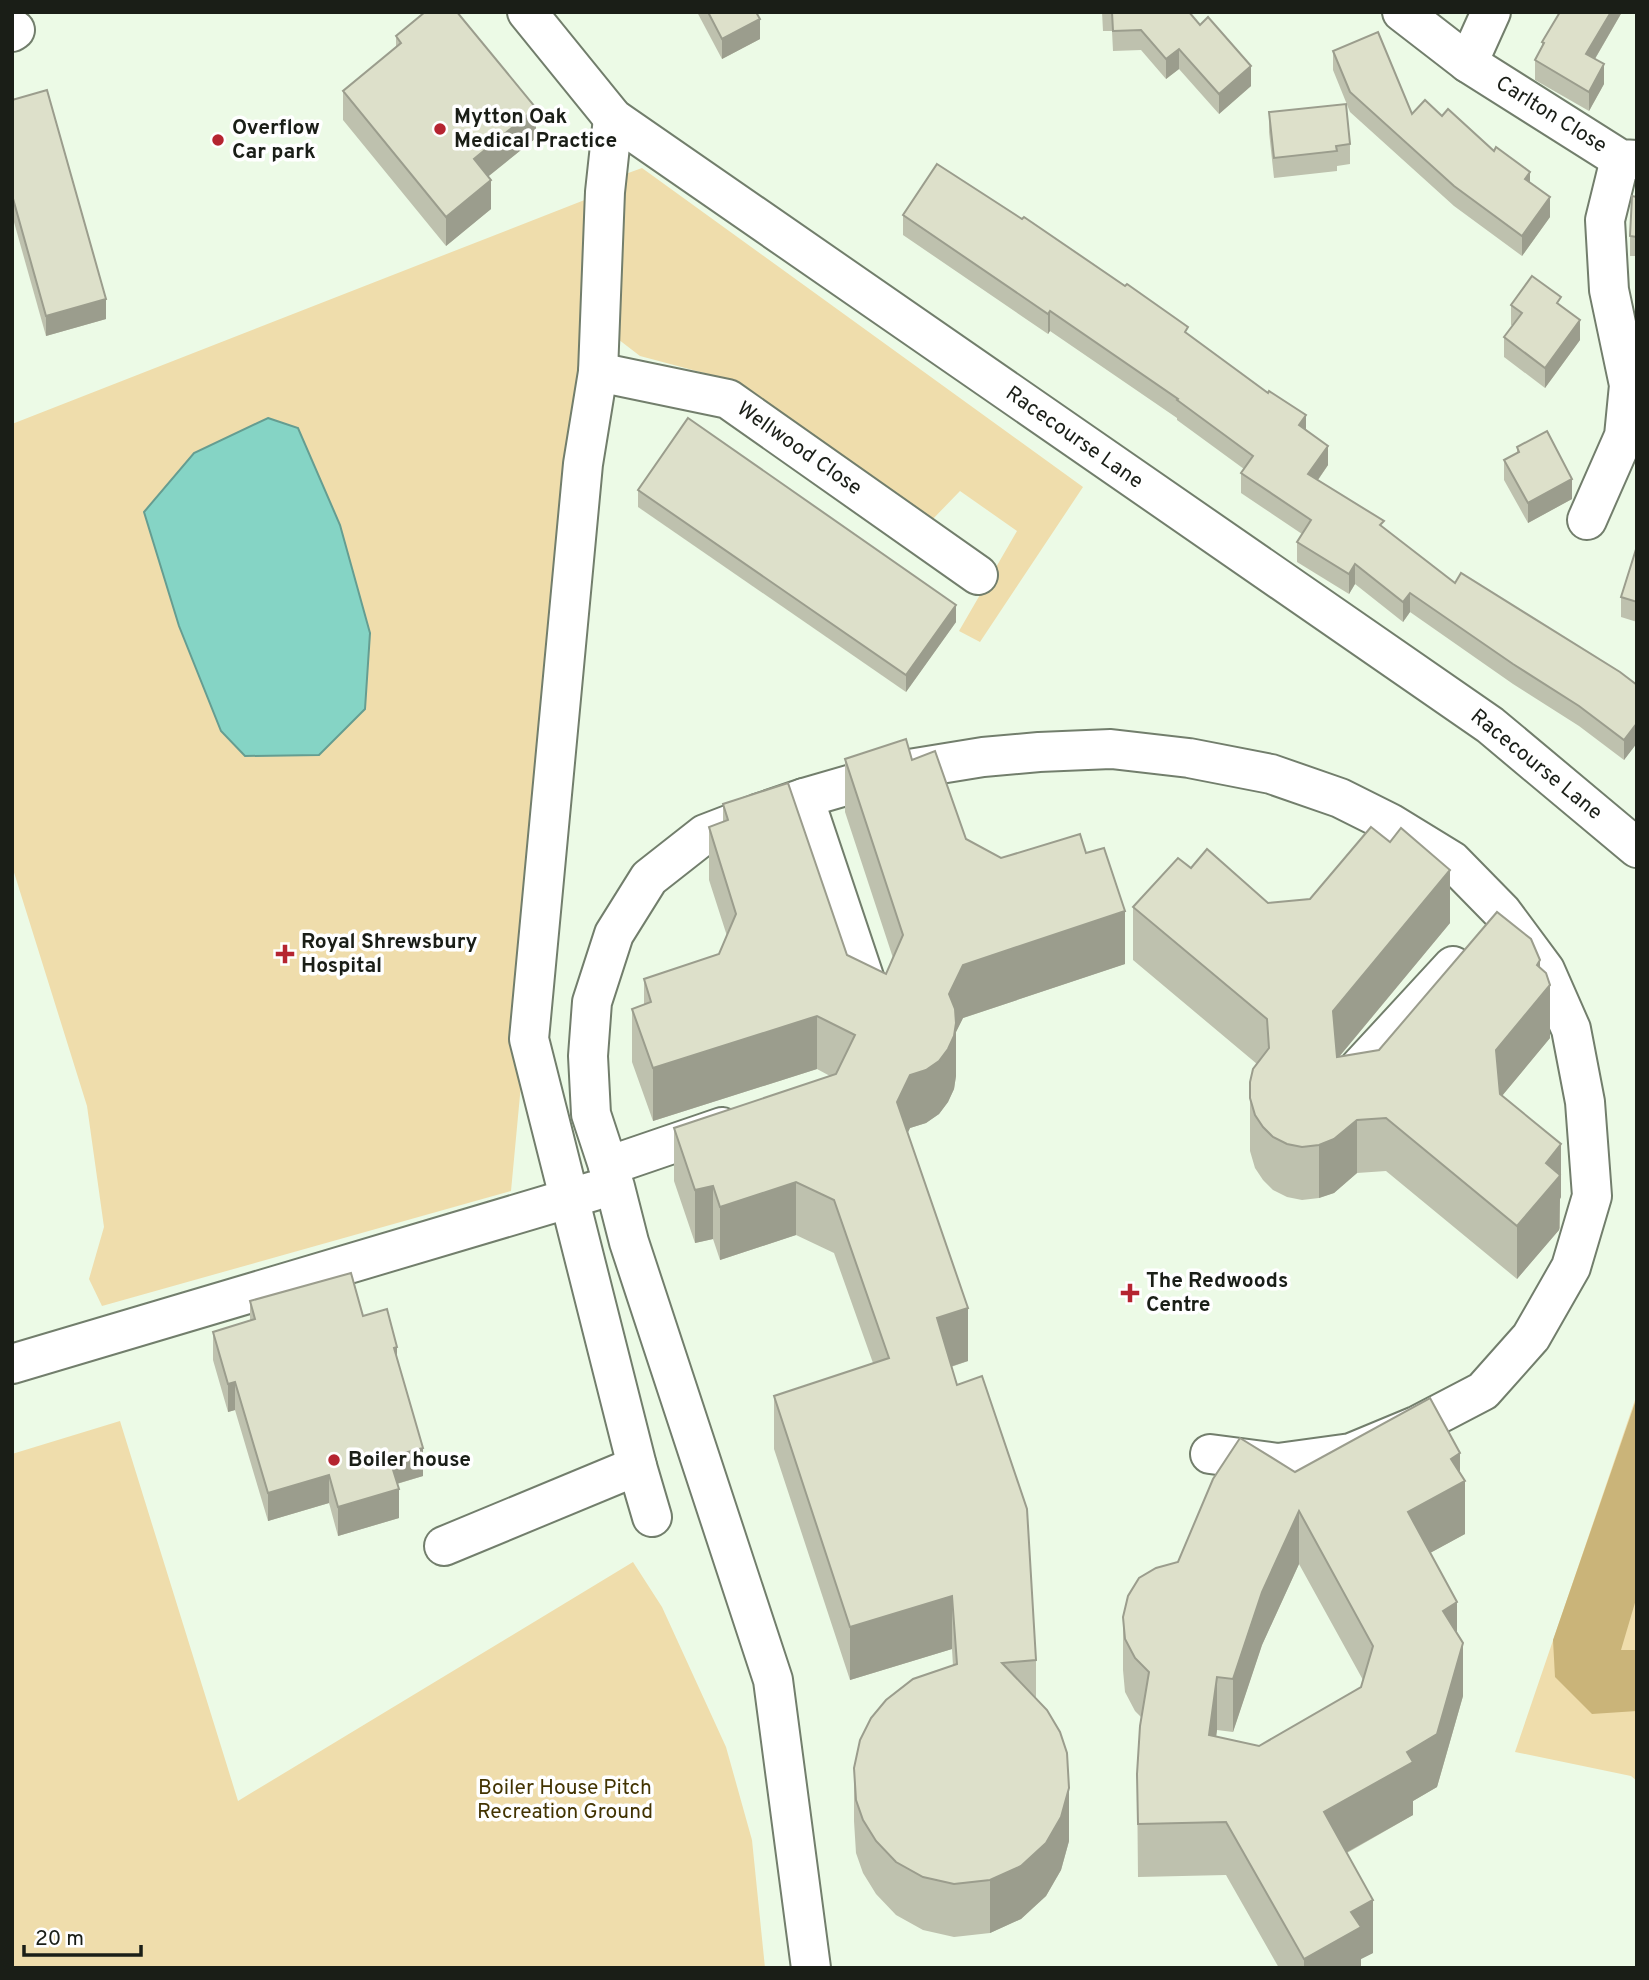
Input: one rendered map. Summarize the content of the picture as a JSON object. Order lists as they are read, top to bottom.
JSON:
{
  "streets": {
    "street": ["Carlton Close", "Racecourse Lane", "Wellwood Close"]
  },
  "parks": ["Boiler House Pitch Recreation Ground"],
  "places": {
    "other": ["Mytton Oak Medical Practice", "Overflow Car park", "Boiler house"],
    "health": ["Royal Shrewsbury Hospital", "The Redwoods Centre"]
  },
  "scale_bar": "20 m"
}
